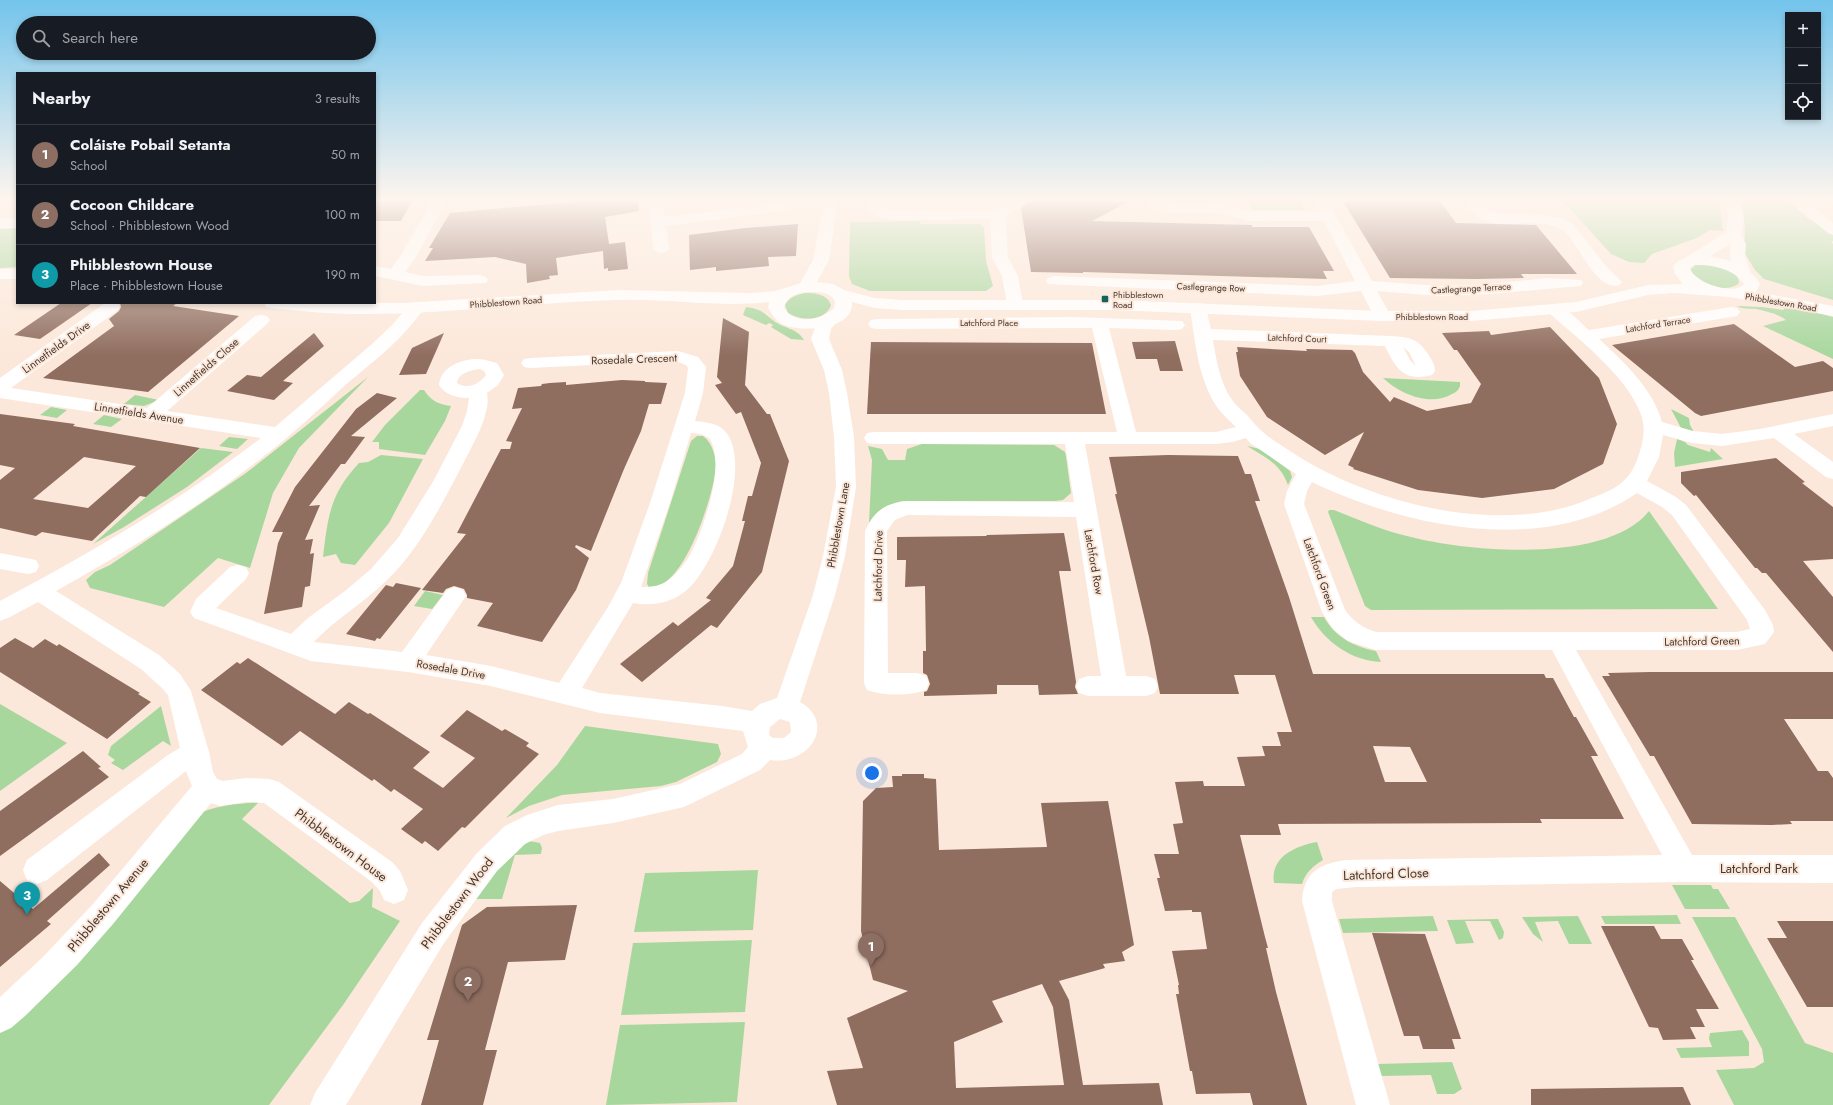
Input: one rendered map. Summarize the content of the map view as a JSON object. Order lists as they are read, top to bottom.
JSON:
{
  "streets": {
    "street": [
      "Castlegrange Row",
      "Castlegrange Terrace",
      "Phibblestown Road",
      "Latchford Place",
      "Latchford Terrace",
      "Latchford Court",
      "Linnetfields Drive",
      "Rosedale Crescent",
      "Linnetfields Close",
      "Linnetfields Avenue",
      "Phibblestown Lane",
      "Latchford Row",
      "Latchford Drive",
      "Latchford Green",
      "Rosedale Drive",
      "Phibblestown House",
      "Latchford Park",
      "Latchford Close",
      "Phibblestown Wood",
      "Phibblestown Avenue"
    ]
  },
  "crossings": [
    ["Castlegrange Row", "Castlegrange Terrace"],
    ["Castlegrange Terrace", "Phibblestown Road"],
    ["Rosedale Crescent", "Rosedale Drive"],
    ["Linnetfields Close", "Linnetfields Avenue"],
    ["Phibblestown Lane", "Rosedale Drive"],
    ["Phibblestown Lane", "Phibblestown Wood"],
    ["Latchford Row", "Latchford Drive"],
    ["Rosedale Drive", "Phibblestown Wood"],
    ["Phibblestown House", "Phibblestown Avenue"],
    ["Latchford Park", "Latchford Close"]
  ],
  "places": {
    "transit": ["Phibblestown Road"]
  },
  "page": {
    "map_buttons": ["+", "−"],
    "search": "Search here",
    "heading": ["Nearby", "3 results"],
    "list": [
      {
        "mark": "1",
        "name": "Coláiste Pobail Setanta",
        "note": "School",
        "value": "50 m"
      },
      {
        "mark": "2",
        "name": "Cocoon Childcare",
        "note": "School · Phibblestown Wood",
        "value": "100 m"
      },
      {
        "mark": "3",
        "name": "Phibblestown House",
        "note": "Place · Phibblestown House",
        "value": "190 m"
      }
    ],
    "pins": ["3", "1", "2"]
  }
}
